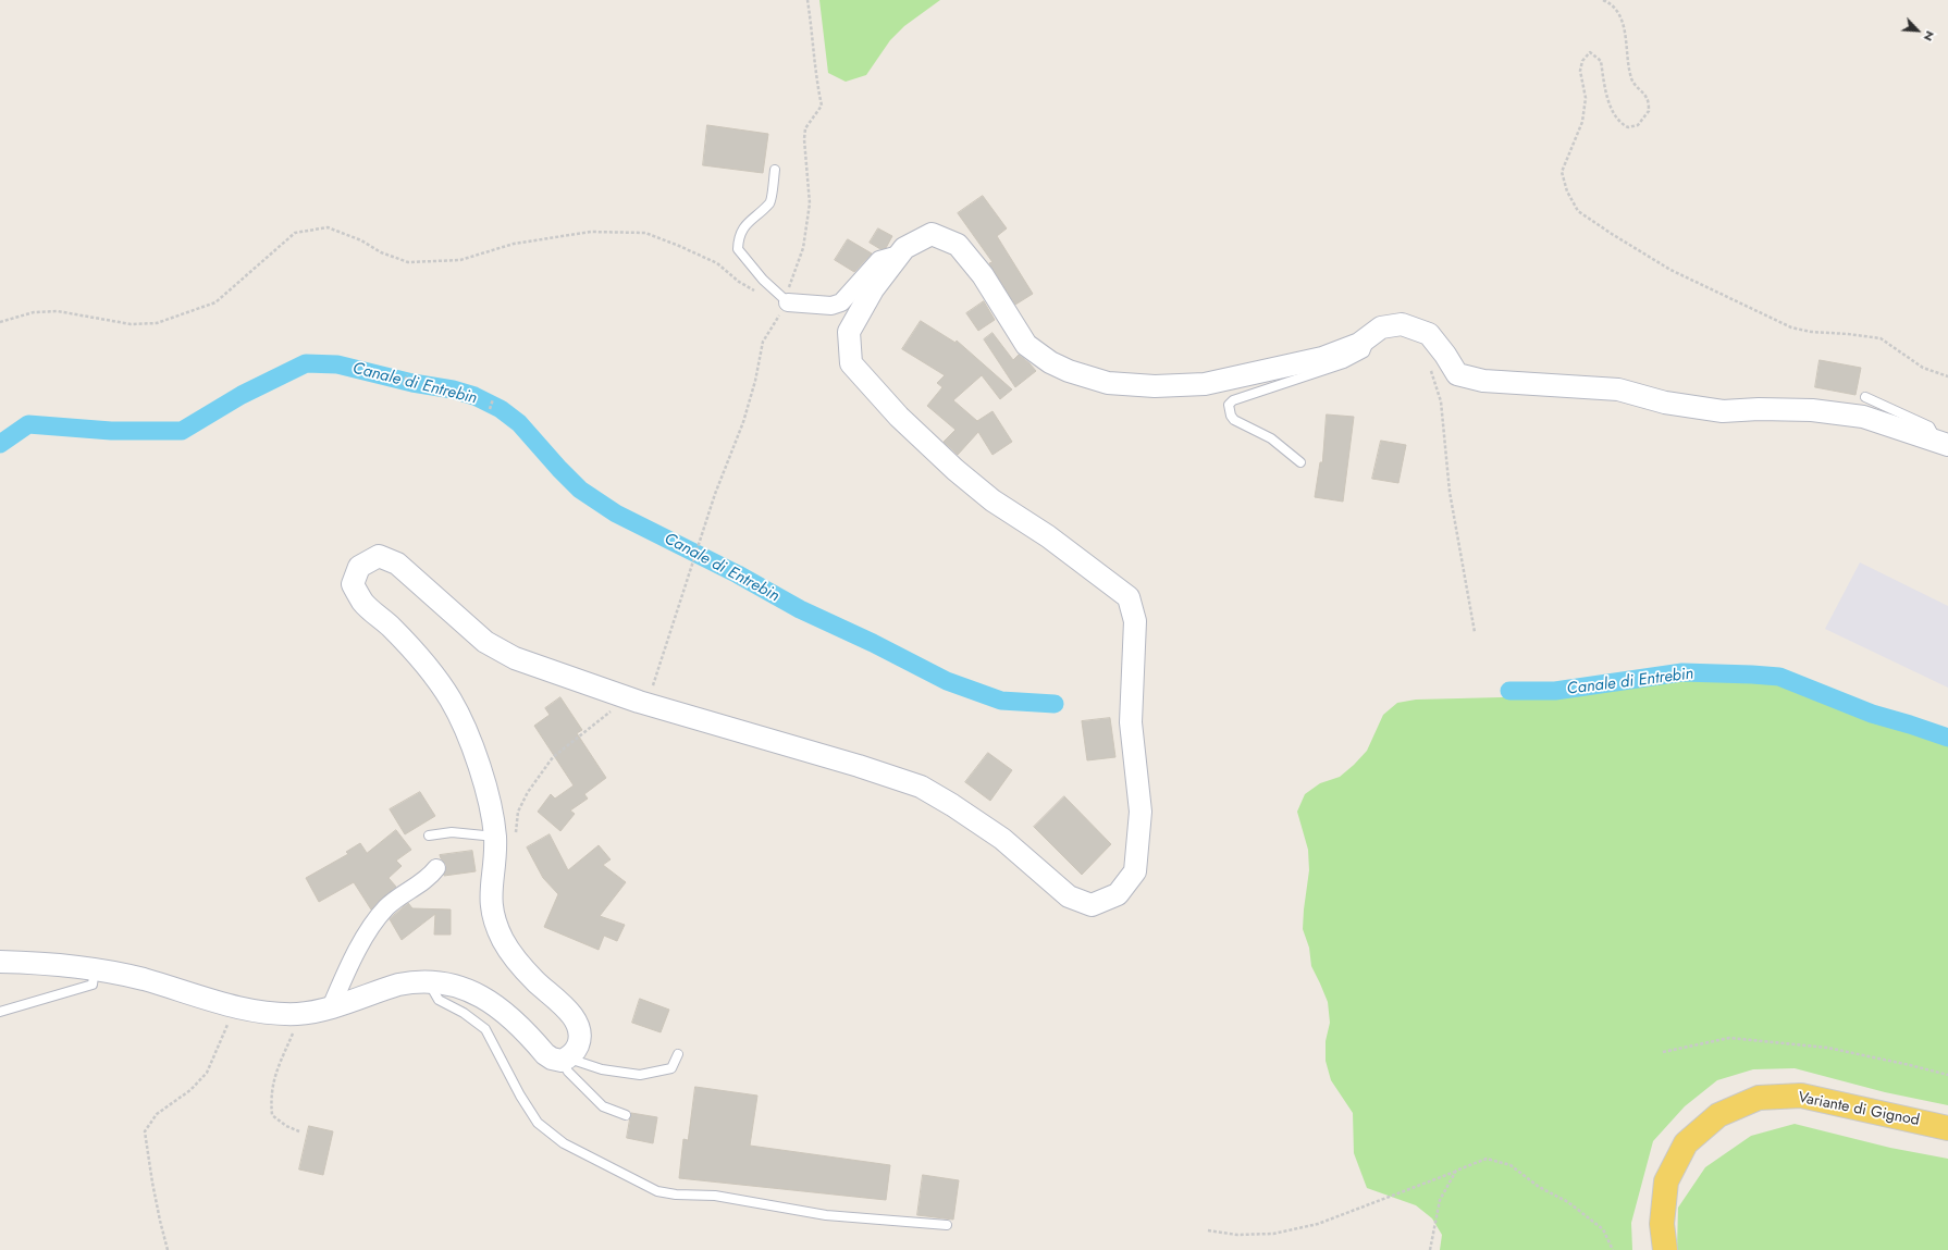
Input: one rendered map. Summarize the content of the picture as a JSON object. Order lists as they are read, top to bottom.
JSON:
{
  "streets": {
    "main road": ["Variante di Gignod"]
  },
  "water": ["Canale di Entrebin"],
  "north": "bottom right"
}
